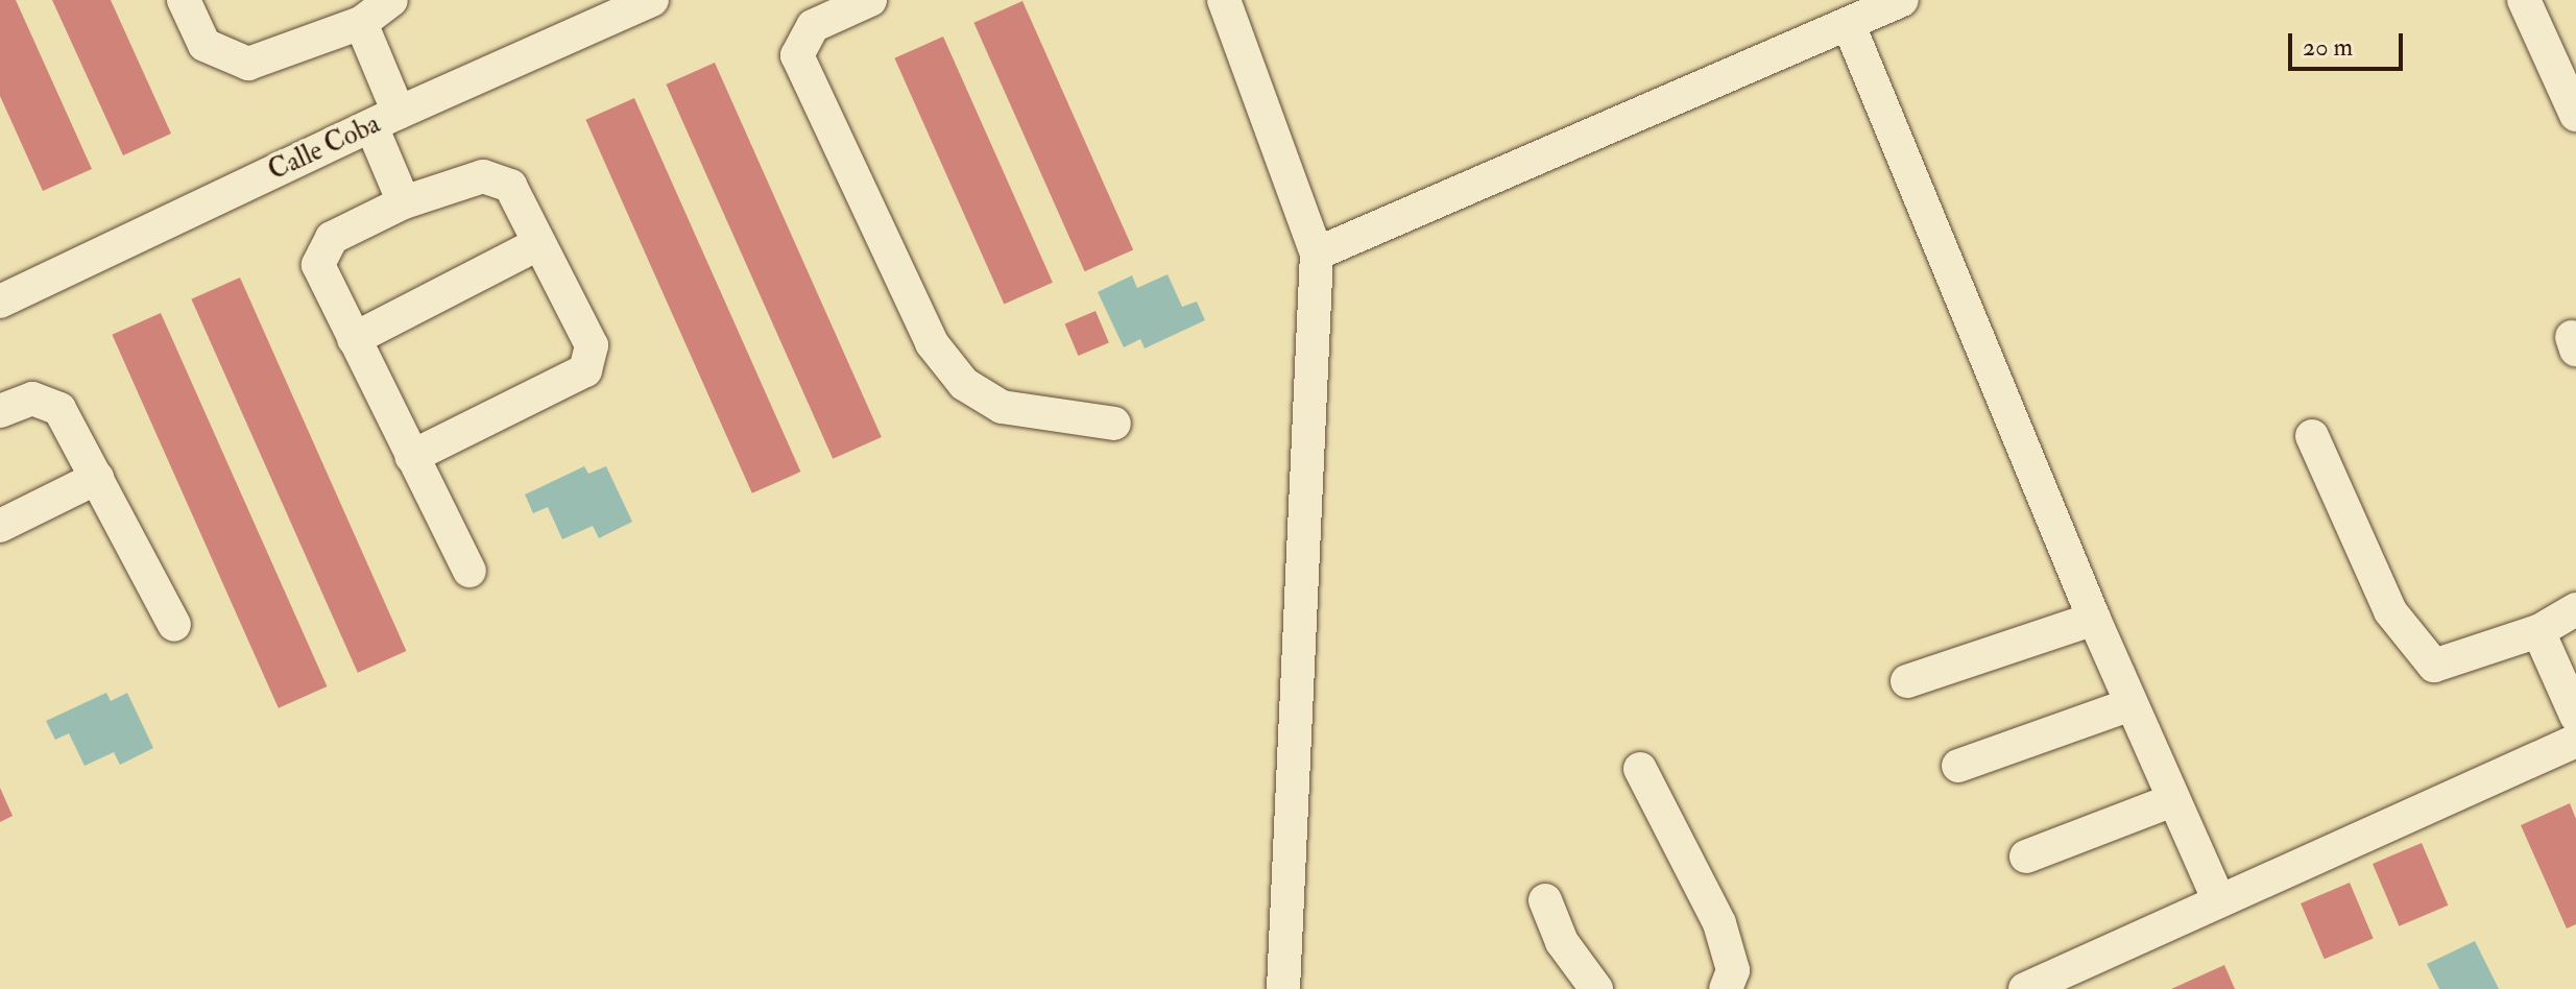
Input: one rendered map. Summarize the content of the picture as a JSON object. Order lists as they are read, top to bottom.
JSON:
{
  "streets": {
    "street": ["Calle Coba"]
  },
  "scale_bar": "20 m"
}
